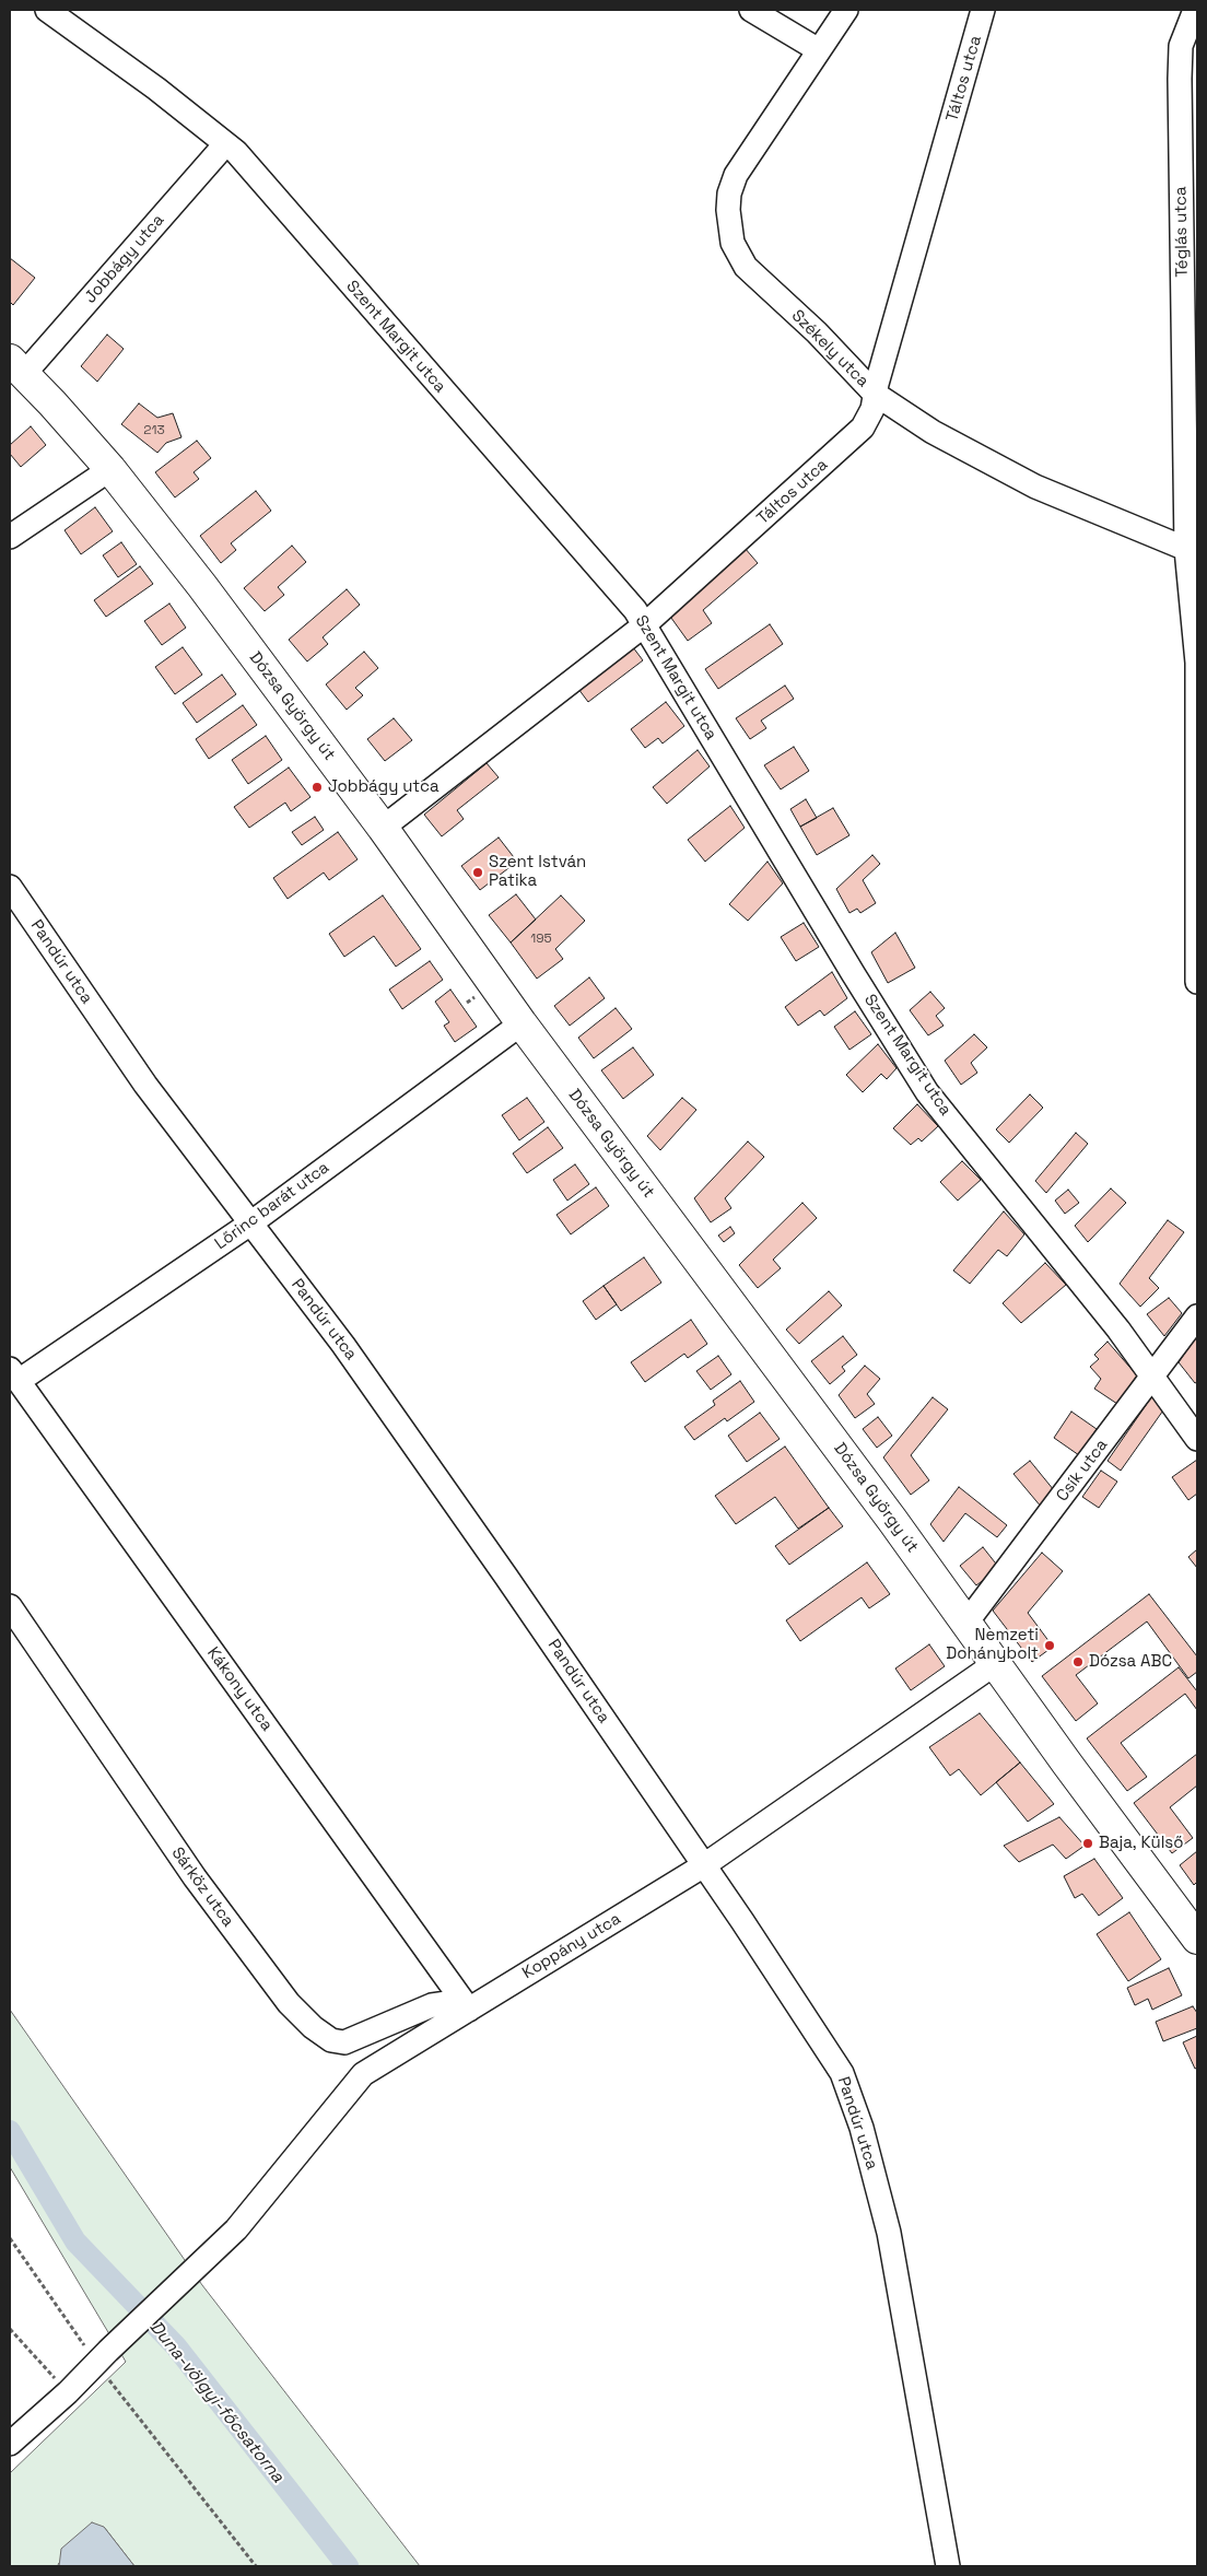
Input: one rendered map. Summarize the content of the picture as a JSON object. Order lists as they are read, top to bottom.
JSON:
{
  "streets": {
    "main road": ["Dózsa György út"],
    "street": [
      "Táltos utca",
      "Téglás utca",
      "Jobbágy utca",
      "Szent Margit utca",
      "Székely utca",
      "Pandúr utca",
      "Lőrinc barát utca",
      "Csík utca",
      "Kákony utca",
      "Sárköz utca",
      "Koppány utca"
    ]
  },
  "crossings": [
    ["Táltos utca", "Szent Margit utca"],
    ["Táltos utca", "Székely utca"],
    ["Táltos utca", "Dózsa György út"],
    ["Téglás utca", "Székely utca"],
    ["Jobbágy utca", "Szent Margit utca"],
    ["Jobbágy utca", "Dózsa György út"],
    ["Szent Margit utca", "Csík utca"],
    ["Dózsa György út", "Lőrinc barát utca"],
    ["Dózsa György út", "Csík utca"],
    ["Dózsa György út", "Koppány utca"],
    ["Pandúr utca", "Lőrinc barát utca"],
    ["Pandúr utca", "Koppány utca"],
    ["Lőrinc barát utca", "Kákony utca"],
    ["Kákony utca", "Sárköz utca"],
    ["Kákony utca", "Koppány utca"],
    ["Sárköz utca", "Koppány utca"]
  ],
  "water": ["Duna-völgyi-főcsatorna"],
  "places": [
    "Jobbágy utca",
    "Szent István Patika",
    "Nemzeti Dohánybolt",
    "Dózsa ABC",
    "Baja, Külső"
  ],
  "house_numbers": ["213", "195"]
}
